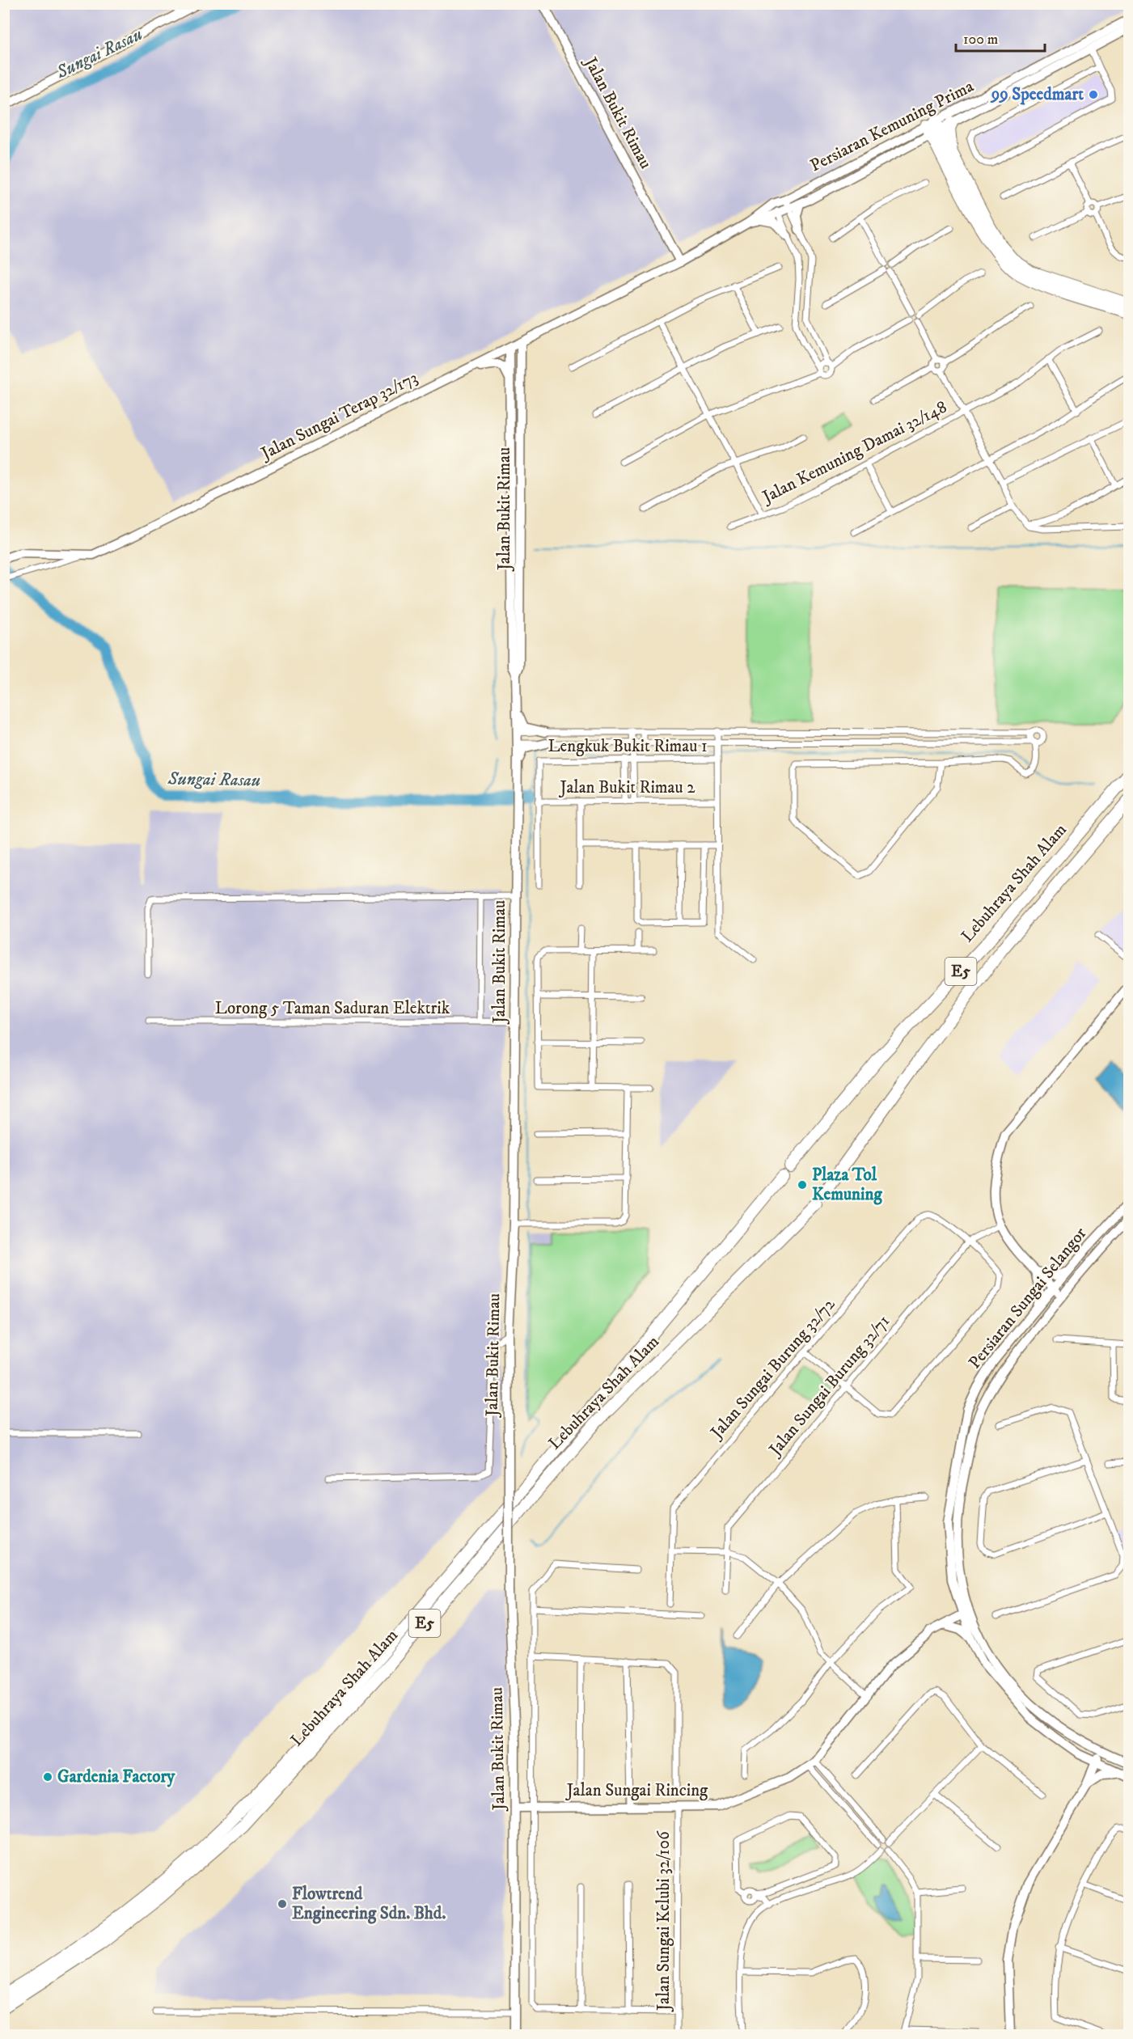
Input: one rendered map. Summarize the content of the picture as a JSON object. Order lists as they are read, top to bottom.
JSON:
{
  "streets": {
    "highway": ["Lebuhraya Shah Alam", "E5"],
    "street": [
      "Jalan Bukit Rimau",
      "Persiaran Kemuning Prima",
      "Jalan Sungai Terap 32/173",
      "Jalan Kemuning Damai 32/148",
      "Lengkuk Bukit Rimau 1",
      "Jalan Bukit Rimau 2",
      "Lorong 5 Taman Saduran Elektrik",
      "Persiaran Sungai Selangor",
      "Jalan Sungai Burung 32/72",
      "Jalan Sungai Burung 32/71",
      "Jalan Sungai Rincing",
      "Jalan Sungai Kelubi 32/106"
    ]
  },
  "crossings": [
    ["Jalan Bukit Rimau", "Persiaran Kemuning Prima"],
    ["Jalan Bukit Rimau", "Jalan Sungai Terap 32/173"],
    ["Jalan Bukit Rimau", "Lorong 5 Taman Saduran Elektrik"],
    ["Jalan Bukit Rimau", "Jalan Sungai Rincing"],
    ["Persiaran Kemuning Prima", "Jalan Sungai Terap 32/173"],
    ["Lengkuk Bukit Rimau 1", "Jalan Bukit Rimau 2"],
    ["Persiaran Sungai Selangor", "Jalan Sungai Rincing"],
    ["Jalan Sungai Burung 32/72", "Jalan Sungai Burung 32/71"],
    ["Jalan Sungai Rincing", "Jalan Sungai Kelubi 32/106"]
  ],
  "water": ["Sungai Rasau"],
  "places": [
    "99 Speedmart",
    "Plaza Tol Kemuning",
    "Gardenia Factory",
    "Flowtrend Engineering Sdn. Bhd."
  ],
  "scale_bar": "100 m"
}
